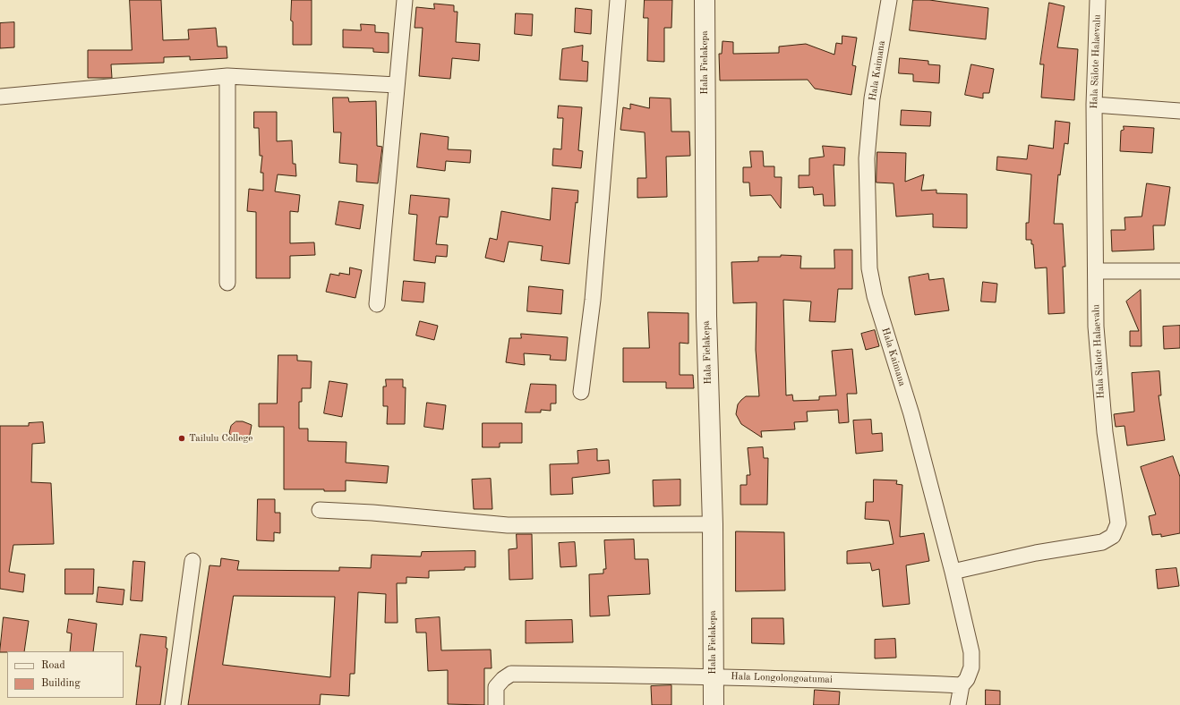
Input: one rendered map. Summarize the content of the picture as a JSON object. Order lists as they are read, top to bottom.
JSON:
{
  "streets": {
    "street": [
      "Hala Sālote Halaevalu",
      "Hala Fielakepa",
      "Hala Kaimana",
      "Hala Longolongoatumai"
    ]
  },
  "crossings": [
    ["Hala Sālote Halaevalu", "Hala Kaimana"],
    ["Hala Fielakepa", "Hala Longolongoatumai"],
    ["Hala Kaimana", "Hala Longolongoatumai"]
  ],
  "places": ["Tailulu College"],
  "legend": ["Road", "Building"]
}
